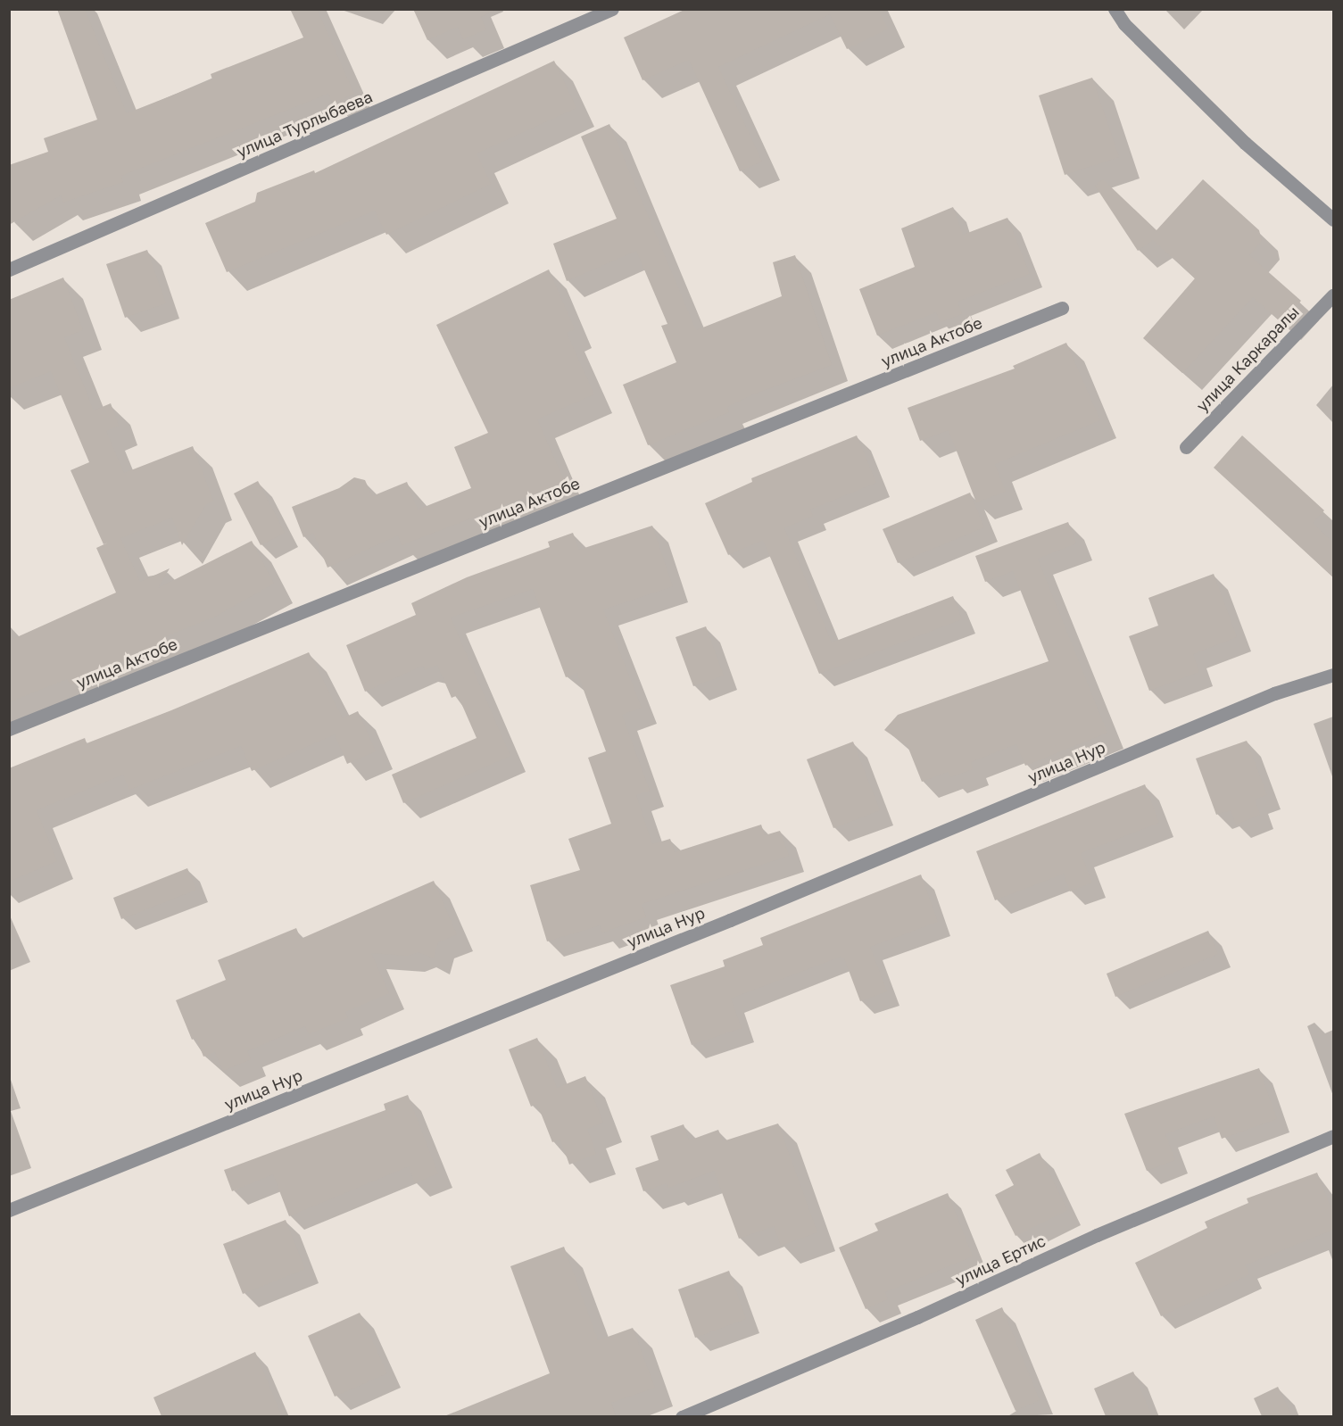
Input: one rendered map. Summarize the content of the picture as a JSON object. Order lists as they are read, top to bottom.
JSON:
{
  "streets": {
    "street": [
      "улица Турлыбаева",
      "улица Актобе",
      "улица Каркаралы",
      "улица Нур",
      "улица Ертис"
    ]
  }
}
